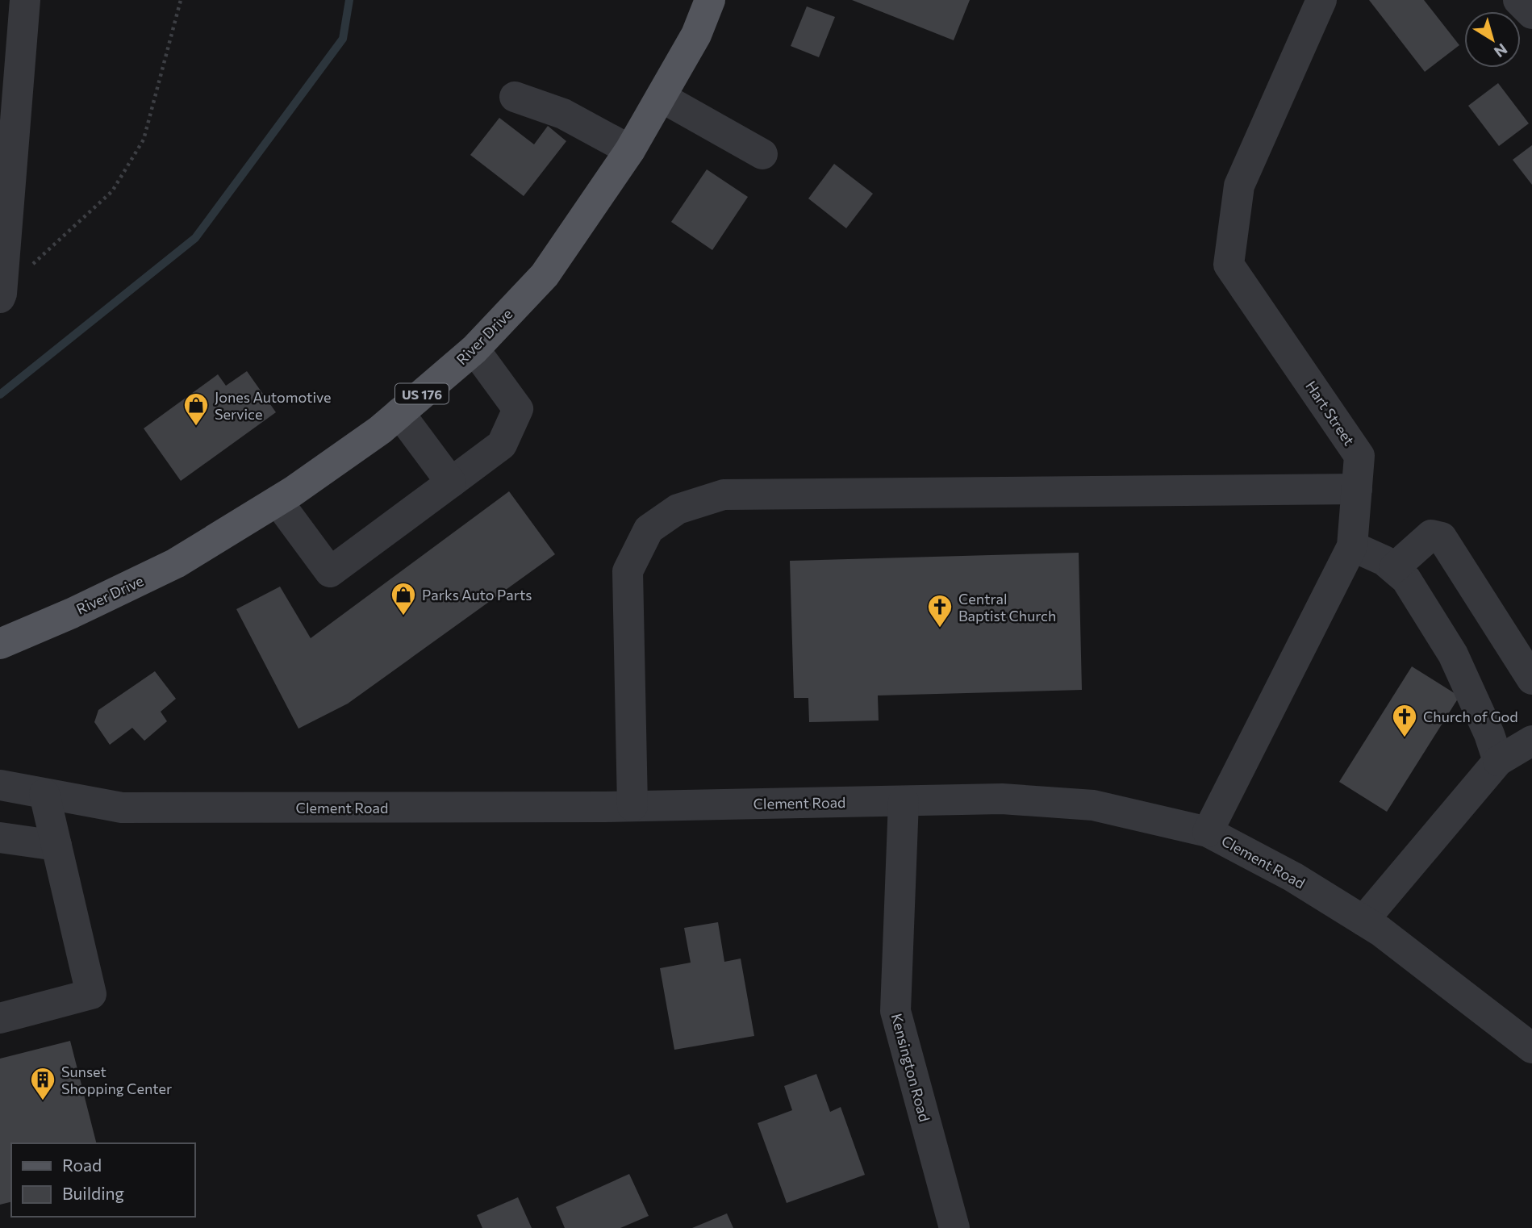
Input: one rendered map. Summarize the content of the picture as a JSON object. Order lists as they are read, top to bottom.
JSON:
{
  "streets": {
    "main road": ["River Drive", "US 176"],
    "street": ["Hart Street", "Clement Road", "Kensington Road"]
  },
  "crossings": [
    ["Hart Street", "Clement Road"],
    ["Clement Road", "Kensington Road"]
  ],
  "places": {
    "shop": ["Jones Automotive Service", "Parks Auto Parts"],
    "church": ["Central Baptist Church", "Church of God"],
    "building": ["Sunset Shopping Center"]
  },
  "legend": ["Road", "Building"],
  "north": "bottom right"
}
